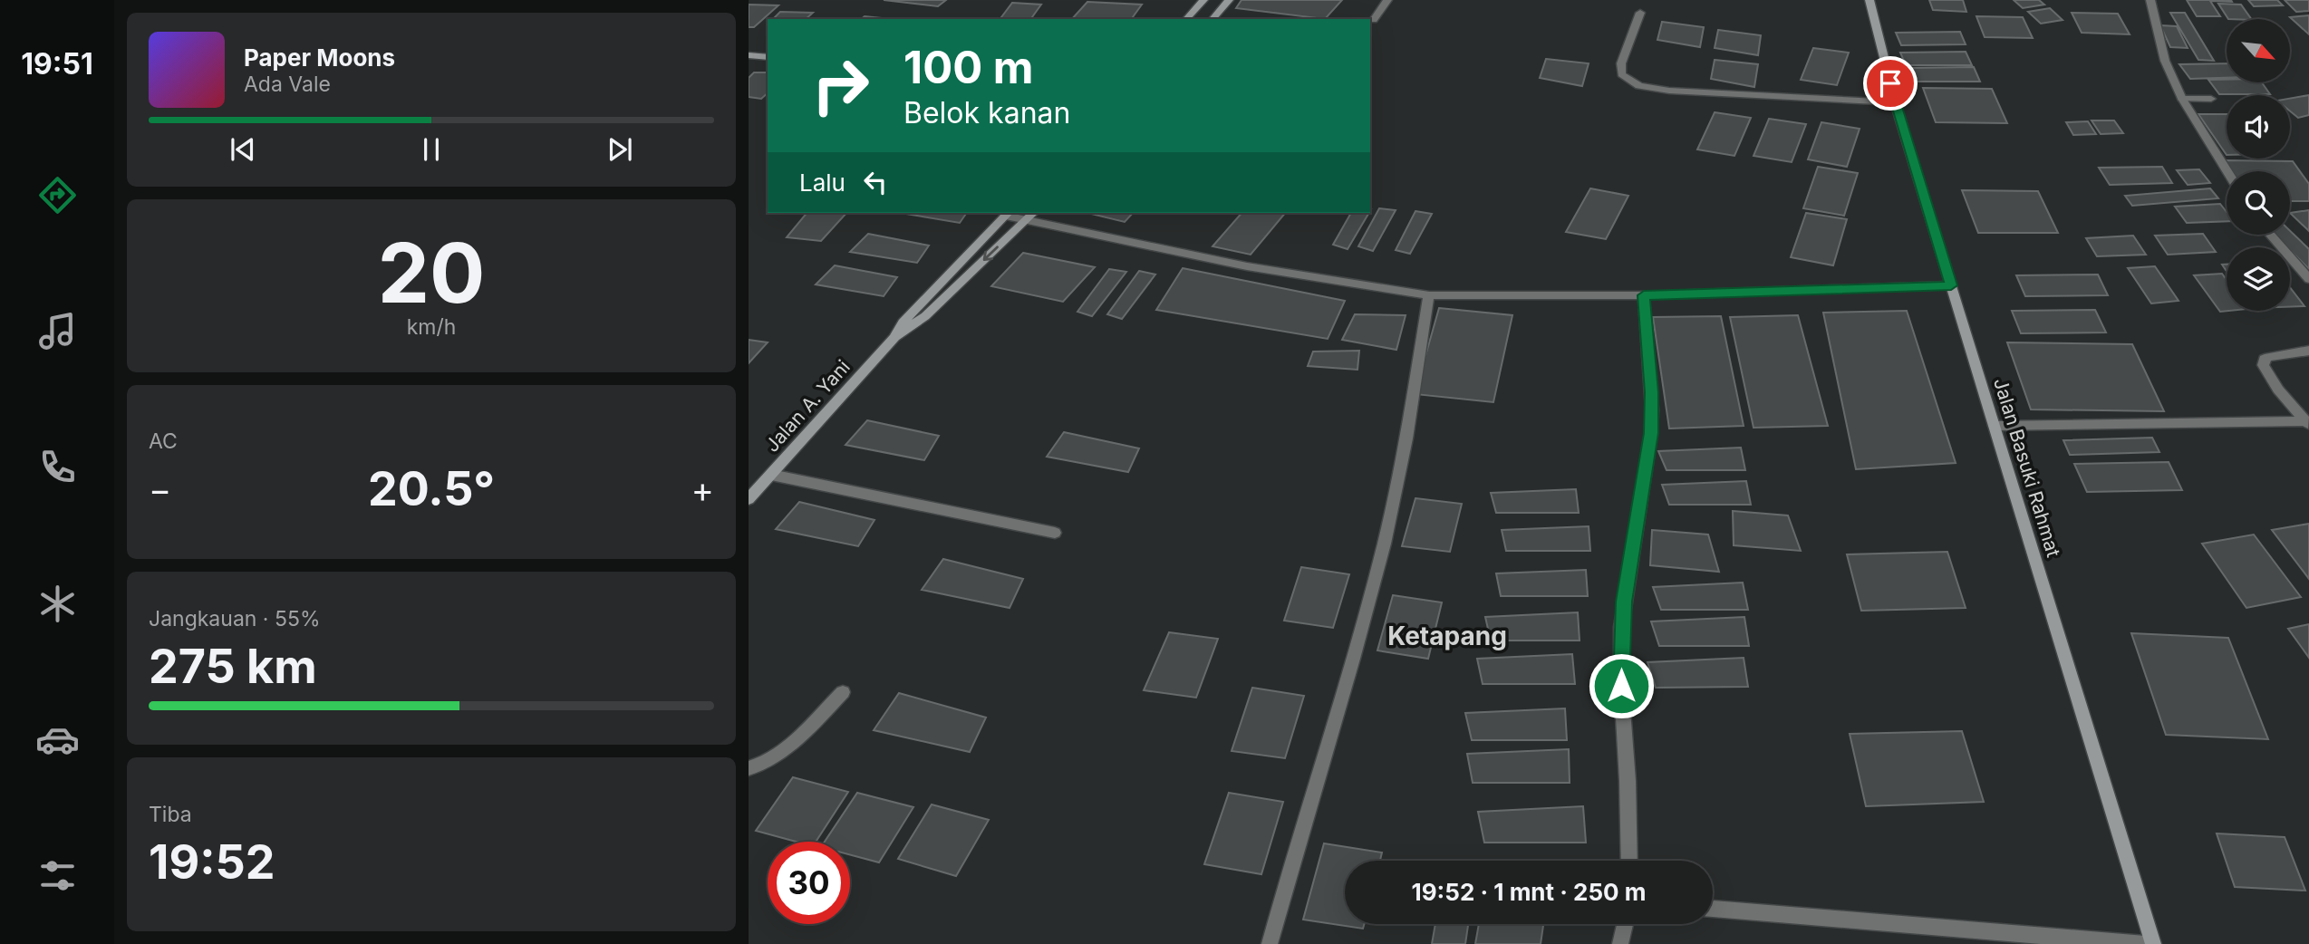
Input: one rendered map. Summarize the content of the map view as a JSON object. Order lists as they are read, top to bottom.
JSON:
{
  "streets": {
    "street": ["Jalan A. Yani", "Jalan Basuki Rahmat"]
  },
  "districts": ["Ketapang"],
  "north": "bottom right",
  "page": {
    "tabs": "19:51",
    "turn": ["100 m", "Belok kanan"],
    "song": ["Paper Moons", "Ada Vale"],
    "then": "Lalu",
    "tile": [
      ["20", "km/h"],
      "AC",
      ["Jangkauan · 55%", "275 km"],
      ["Tiba", "19:52"]
    ],
    "heat": ["−", "20.5°", "+"],
    "limit": "30",
    "trip": "19:52 · 1 mnt · 250 m"
  }
}
